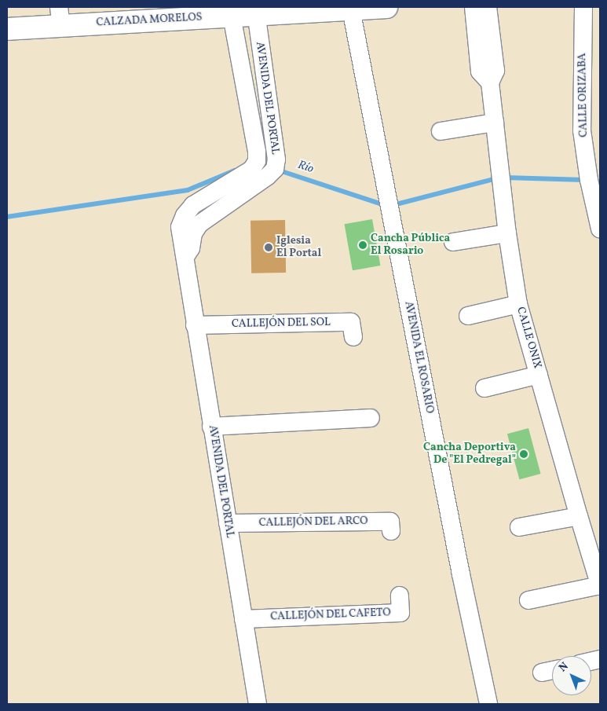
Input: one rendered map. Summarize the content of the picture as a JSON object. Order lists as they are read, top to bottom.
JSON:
{
  "streets": {
    "street": [
      "CALZADA MORELOS",
      "CALLE ORIZABA",
      "AVENIDA DEL PORTAL",
      "CALLEJÓN DEL SOL",
      "CALLE ONIX",
      "AVENIDA EL ROSARIO",
      "CALLEJÓN DEL ARCO",
      "CALLEJÓN DEL CAFETO"
    ]
  },
  "crossings": [
    ["CALZADA MORELOS", "AVENIDA DEL PORTAL"],
    ["CALZADA MORELOS", "AVENIDA EL ROSARIO"],
    ["AVENIDA DEL PORTAL", "CALLEJÓN DEL SOL"],
    ["AVENIDA DEL PORTAL", "CALLEJÓN DEL ARCO"],
    ["AVENIDA DEL PORTAL", "CALLEJÓN DEL CAFETO"]
  ],
  "water": ["Río"],
  "places": ["Cancha Pública El Rosario", "Iglesia El Portal", "Cancha Deportiva De \"El Pedregal\""],
  "north": "top left"
}
